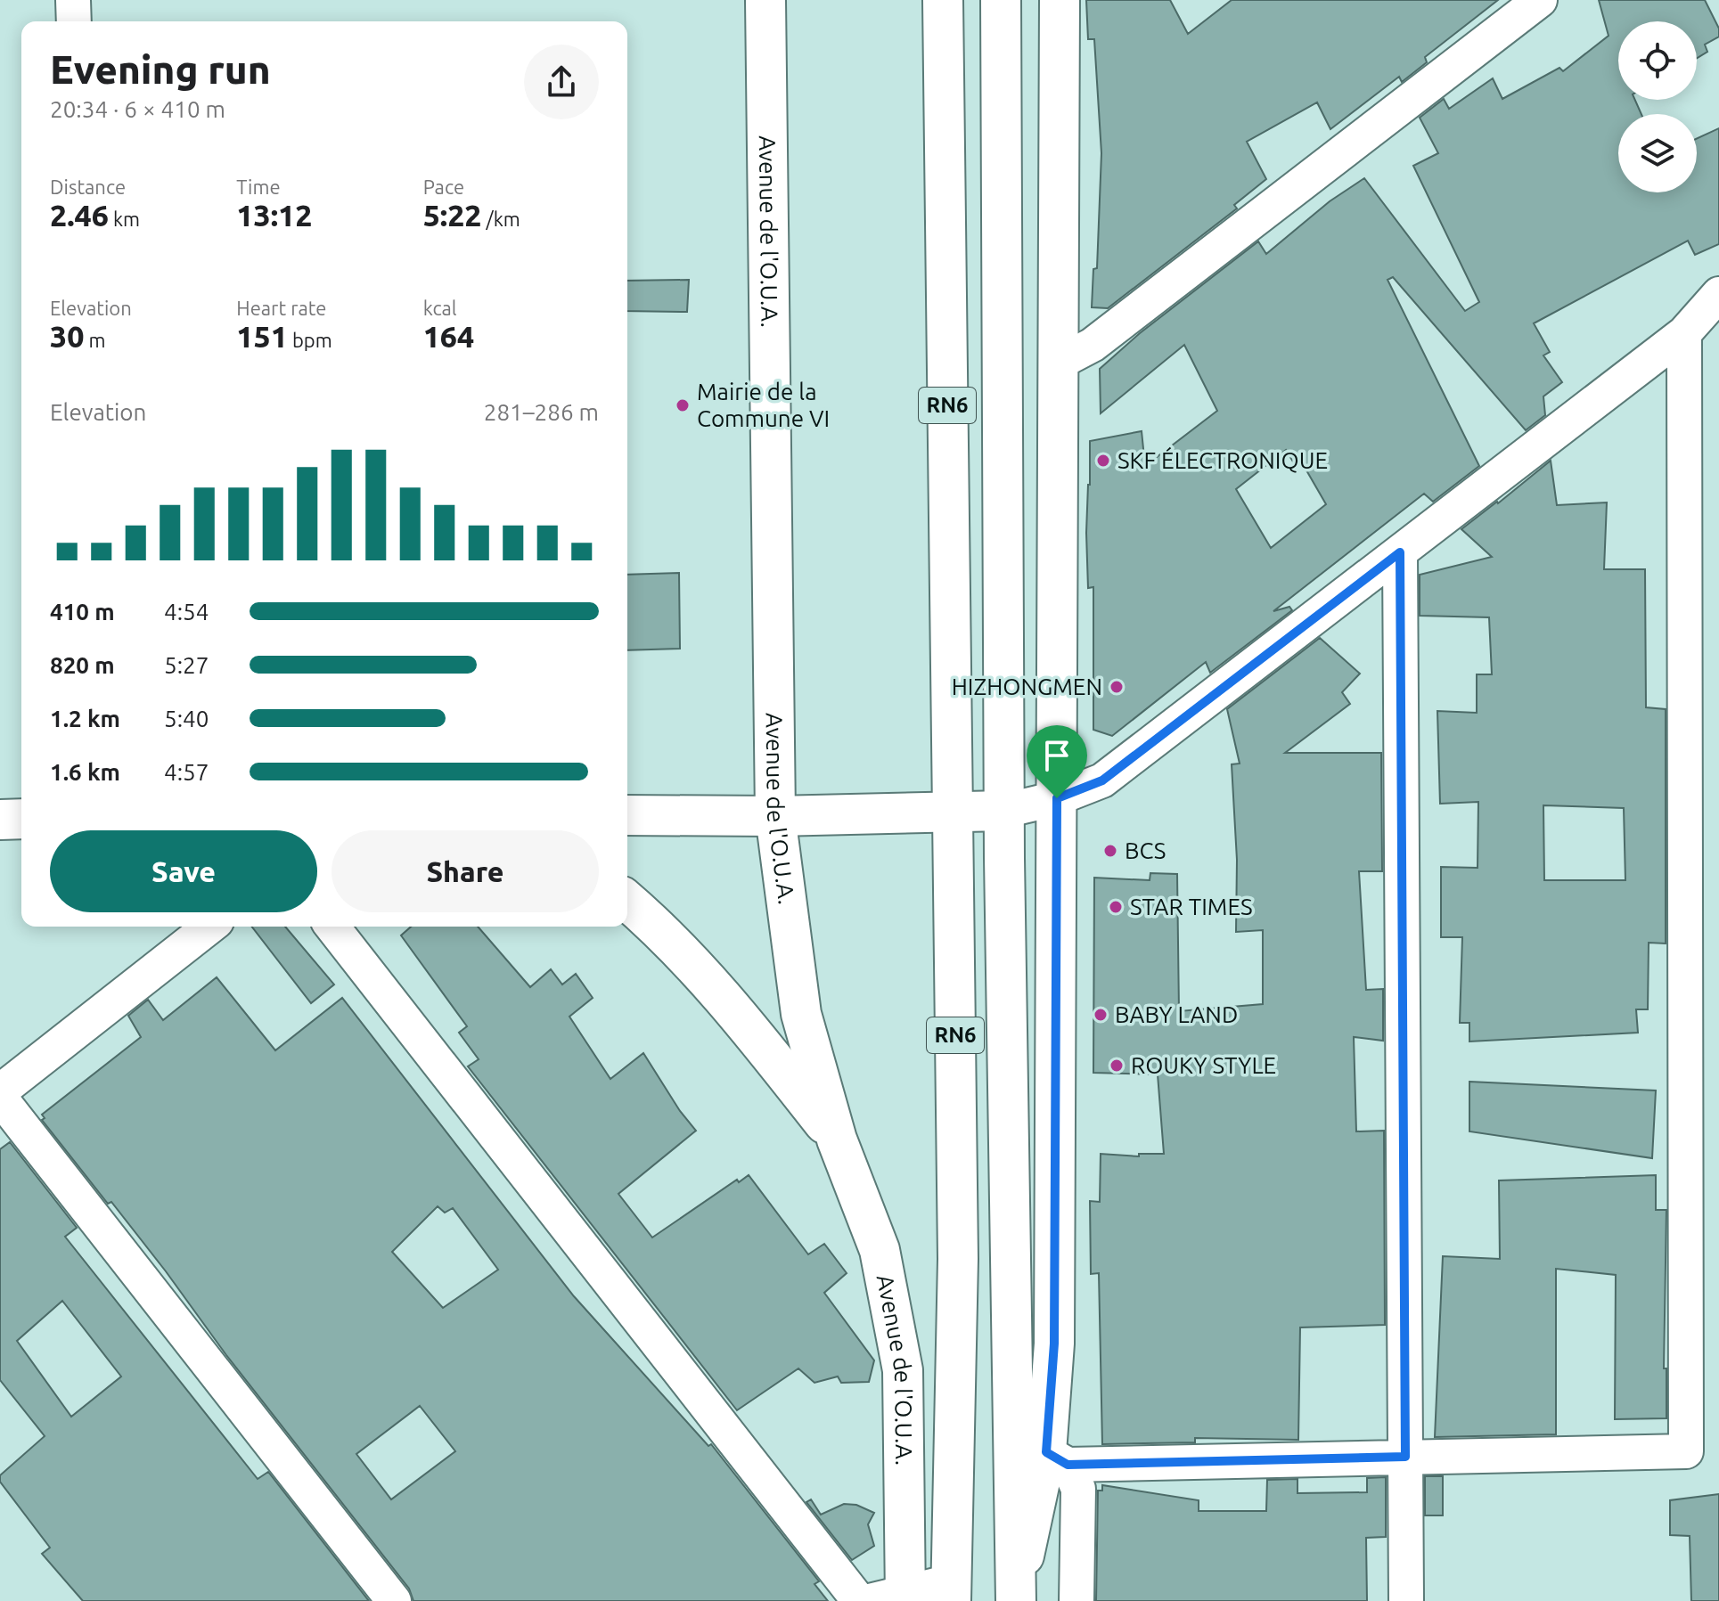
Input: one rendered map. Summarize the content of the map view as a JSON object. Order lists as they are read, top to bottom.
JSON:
{
  "streets": {
    "main road": ["Avenue de l'O.U.A.", "RN6"]
  },
  "places": [
    "Mairie de la Commune VI",
    "SKF ÉLECTRONIQUE",
    "HIZHONGMEN",
    "BCS",
    "STAR TIMES",
    "BABY LAND",
    "ROUKY STYLE"
  ],
  "page": {
    "heading": ["Evening run", "20:34 · 6 × 410 m"],
    "stats": [
      ["Distance", "2.46 km"],
      ["Time", "13:12"],
      ["Pace", "5:22 /km"],
      ["Elevation", "30 m"],
      ["Heart rate", "151 bpm"],
      ["kcal", "164"]
    ],
    "chart": ["Elevation", "281–286 m"],
    "list": [
      {
        "name": "410 m",
        "note": "4:54"
      },
      {
        "name": "820 m",
        "note": "5:27"
      },
      {
        "name": "1.2 km",
        "note": "5:40"
      },
      {
        "name": "1.6 km",
        "note": "4:57"
      }
    ],
    "buttons": ["Save", "Share"]
  }
}
